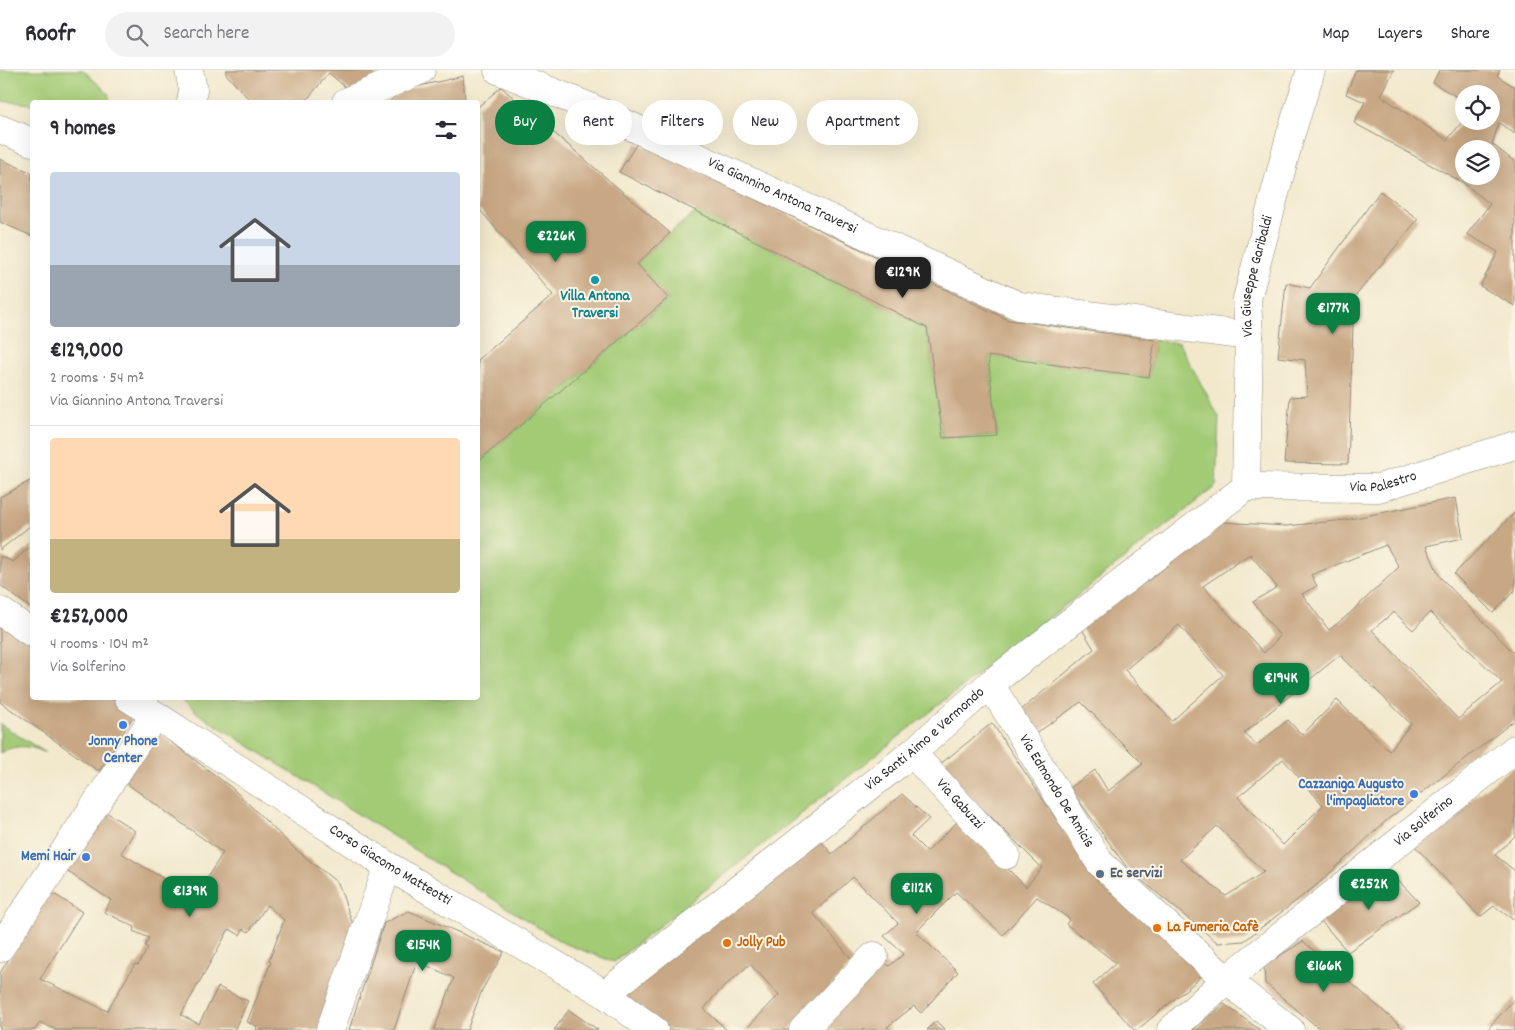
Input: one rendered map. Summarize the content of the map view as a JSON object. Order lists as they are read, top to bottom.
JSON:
{
  "streets": {
    "street": [
      "Via Giannino Antona Traversi",
      "Via Giuseppe Garibaldi",
      "Via Palestro",
      "Via Santi Aimo e Vermondo",
      "Via Edmondo De Amicis",
      "Via Gabuzzi",
      "Via Solferino",
      "Corso Giacomo Matteotti"
    ]
  },
  "crossings": [
    ["Via Giannino Antona Traversi", "Via Giuseppe Garibaldi"],
    ["Via Giuseppe Garibaldi", "Via Palestro"],
    ["Via Giuseppe Garibaldi", "Via Santi Aimo e Vermondo"],
    ["Via Palestro", "Via Santi Aimo e Vermondo"],
    ["Via Santi Aimo e Vermondo", "Via Edmondo De Amicis"],
    ["Via Santi Aimo e Vermondo", "Via Gabuzzi"],
    ["Via Santi Aimo e Vermondo", "Corso Giacomo Matteotti"],
    ["Via Edmondo De Amicis", "Via Solferino"]
  ],
  "places": [
    "Villa Antona Traversi",
    "Jonny Phone Center",
    "Cazzaniga Augusto l'impagliatore",
    "Memi Hair",
    "Ec servizi",
    "La Fumeria Cafè",
    "Jolly Pub"
  ],
  "page": {
    "header": "Roofr",
    "search": "Search here",
    "nav": ["Map", "Layers", "Share"],
    "chip": [
      "Buy",
      "Rent",
      "Filters",
      "New",
      "Apartment"
    ],
    "heading": "9 homes",
    "list": [
      {
        "name": "€129,000",
        "note": "2 rooms · 54 m² · Via Giannino Antona Traversi"
      },
      {
        "name": "€252,000",
        "note": "4 rooms · 104 m² · Via Solferino"
      }
    ],
    "price": [
      "€226K",
      "€129K",
      "€177K",
      "€194K",
      "€252K",
      "€112K",
      "€139K",
      "€154K",
      "€166K"
    ]
  }
}
